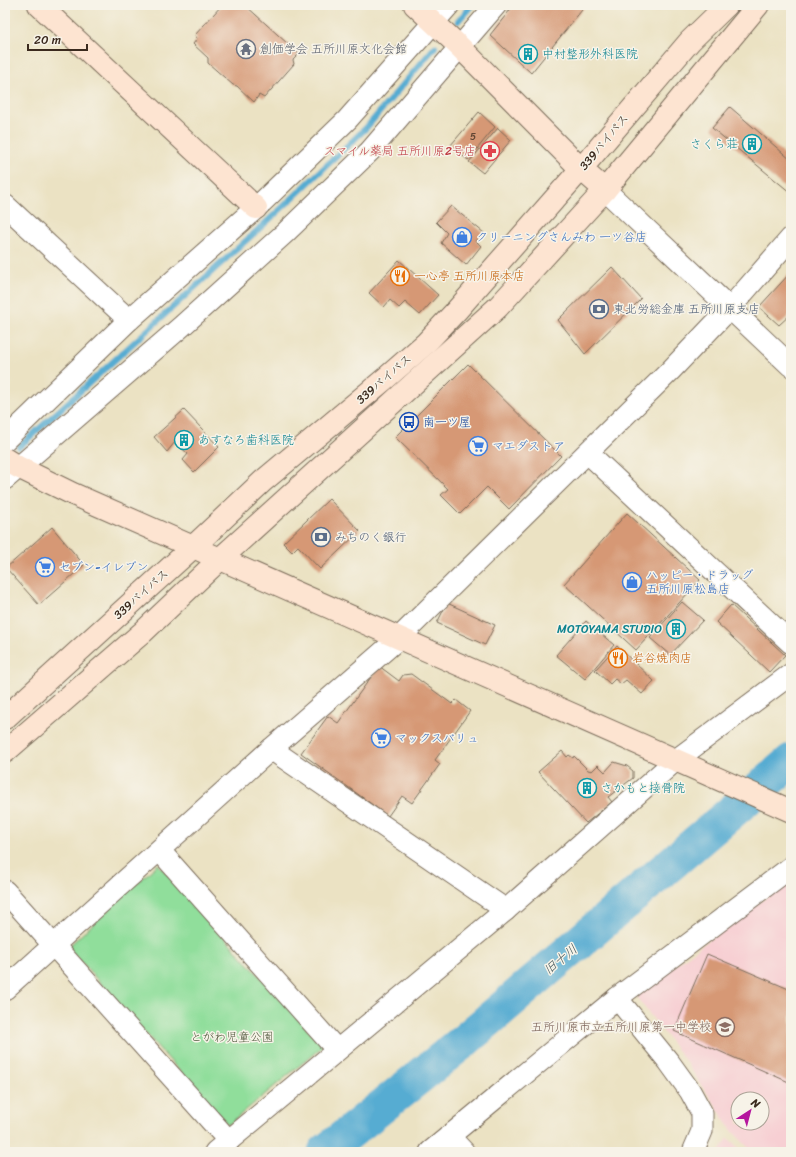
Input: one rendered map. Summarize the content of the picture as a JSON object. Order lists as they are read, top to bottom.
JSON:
{
  "streets": {
    "street": ["339バイパス"]
  },
  "water": ["旧十川"],
  "parks": ["とがわ児童公園"],
  "places": {
    "temple": ["創価学会 五所川原文化会館"],
    "building": [
      "中村整形外科医院",
      "さくら荘",
      "あすなろ歯科医院",
      "MOTOYAMA STUDIO",
      "さかもと接骨院"
    ],
    "pharmacy": ["スマイル薬局 五所川原2号店"],
    "shop": ["クリーニングさんみわ 一ツ谷店", "ハッピー・ドラッグ 五所川原松島店"],
    "restaurant": ["一心亭 五所川原本店", "岩谷焼肉店"],
    "bank": ["東北労総金庫 五所川原支店", "みちのく銀行"],
    "bus stop": ["南一ツ屋"],
    "supermarket": ["マエダストア", "セブン-イレブン", "マックスバリュ"],
    "school or university": ["五所川原市立五所川原第一中学校"]
  },
  "house_numbers": ["5"],
  "scale_bar": "20 m",
  "north": "top right"
}
